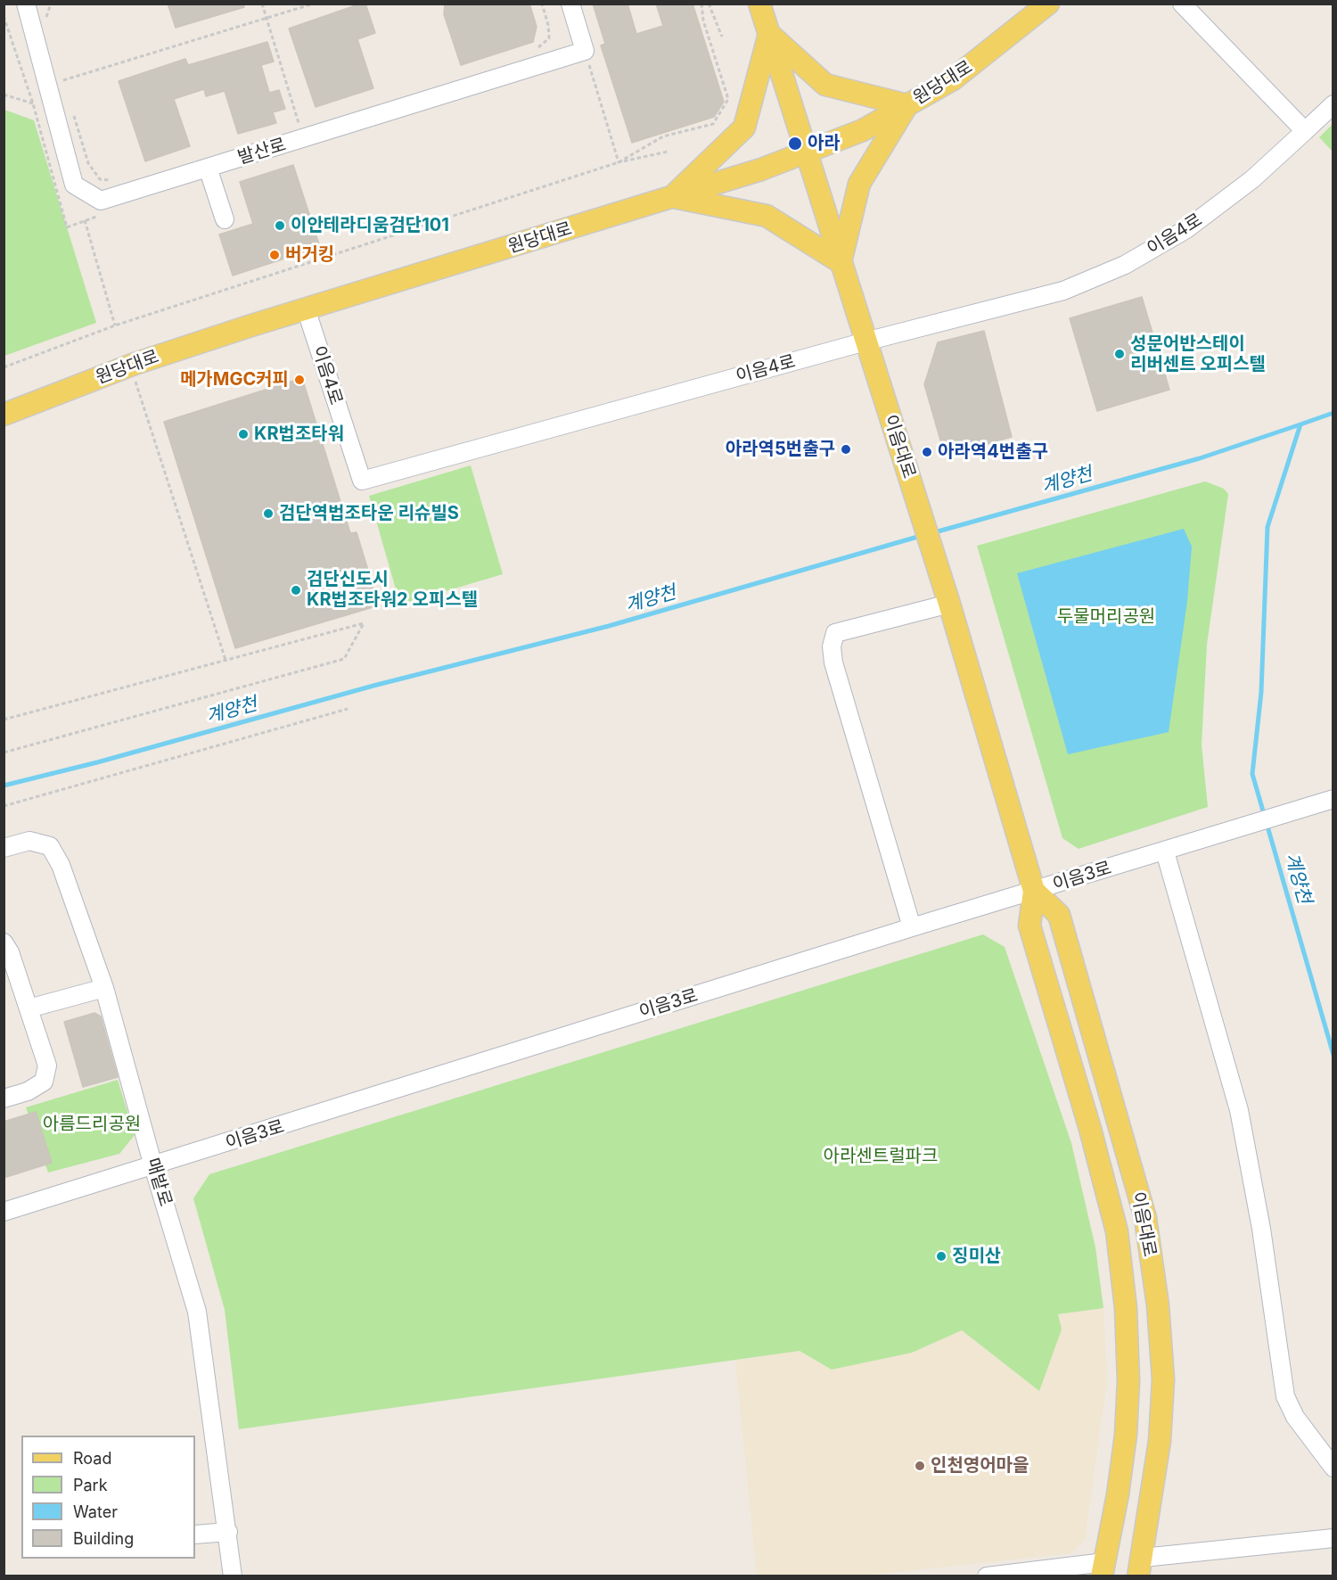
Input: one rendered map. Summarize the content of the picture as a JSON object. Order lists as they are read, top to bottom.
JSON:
{
  "streets": {
    "main road": ["원당대로", "이음대로"],
    "street": [
      "발산로",
      "이음4로",
      "이음3로",
      "매밭로"
    ]
  },
  "crossings": [
    ["원당대로", "이음4로"],
    ["원당대로", "이음대로"],
    ["이음4로", "이음대로"],
    ["이음대로", "이음3로"],
    ["이음3로", "매밭로"]
  ],
  "water": ["계양천"],
  "parks": ["두물머리공원", "아름드리공원", "아라센트럴파크"],
  "places": [
    "아라",
    "이안테라디움검단101",
    "버거킹",
    "성문어반스테이 리버센트 오피스텔",
    "메가MGC커피",
    "KR법조타워",
    "아라역5번출구",
    "아라역4번출구",
    "검단역법조타운 리슈빌S",
    "검단신도시 KR법조타워2 오피스텔",
    "징미산",
    "인천영어마을"
  ],
  "legend": [
    "Road",
    "Park",
    "Water",
    "Building"
  ]
}
